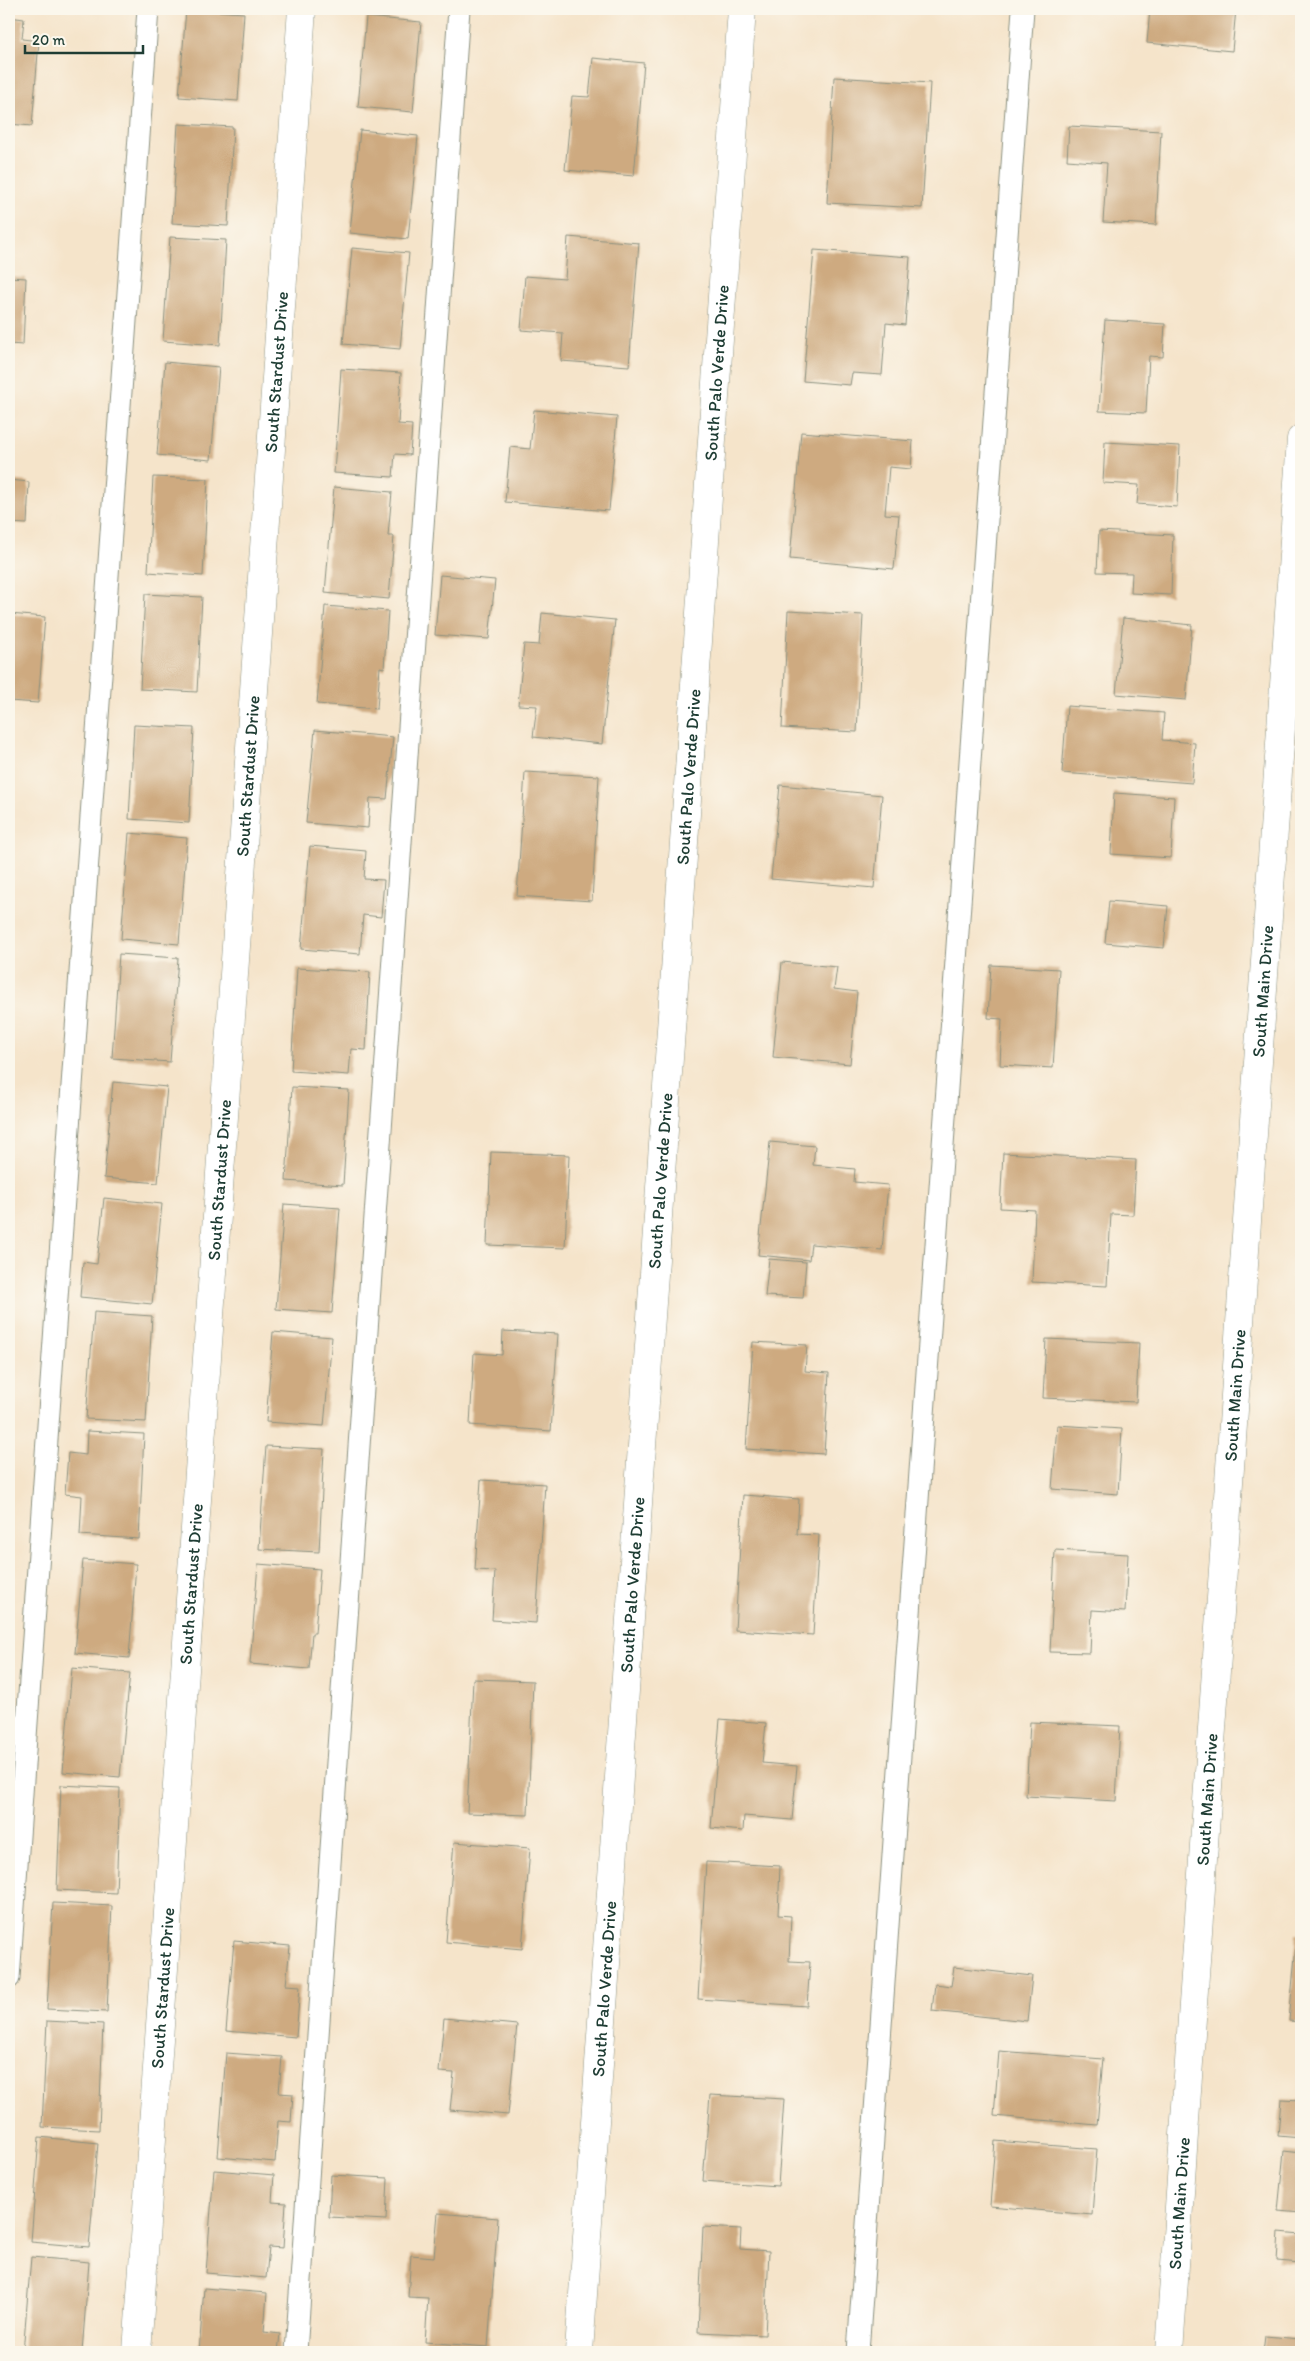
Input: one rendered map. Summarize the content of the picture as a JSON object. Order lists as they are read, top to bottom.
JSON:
{
  "streets": {
    "street": ["South Stardust Drive", "South Palo Verde Drive", "South Main Drive"]
  },
  "scale_bar": "20 m"
}
